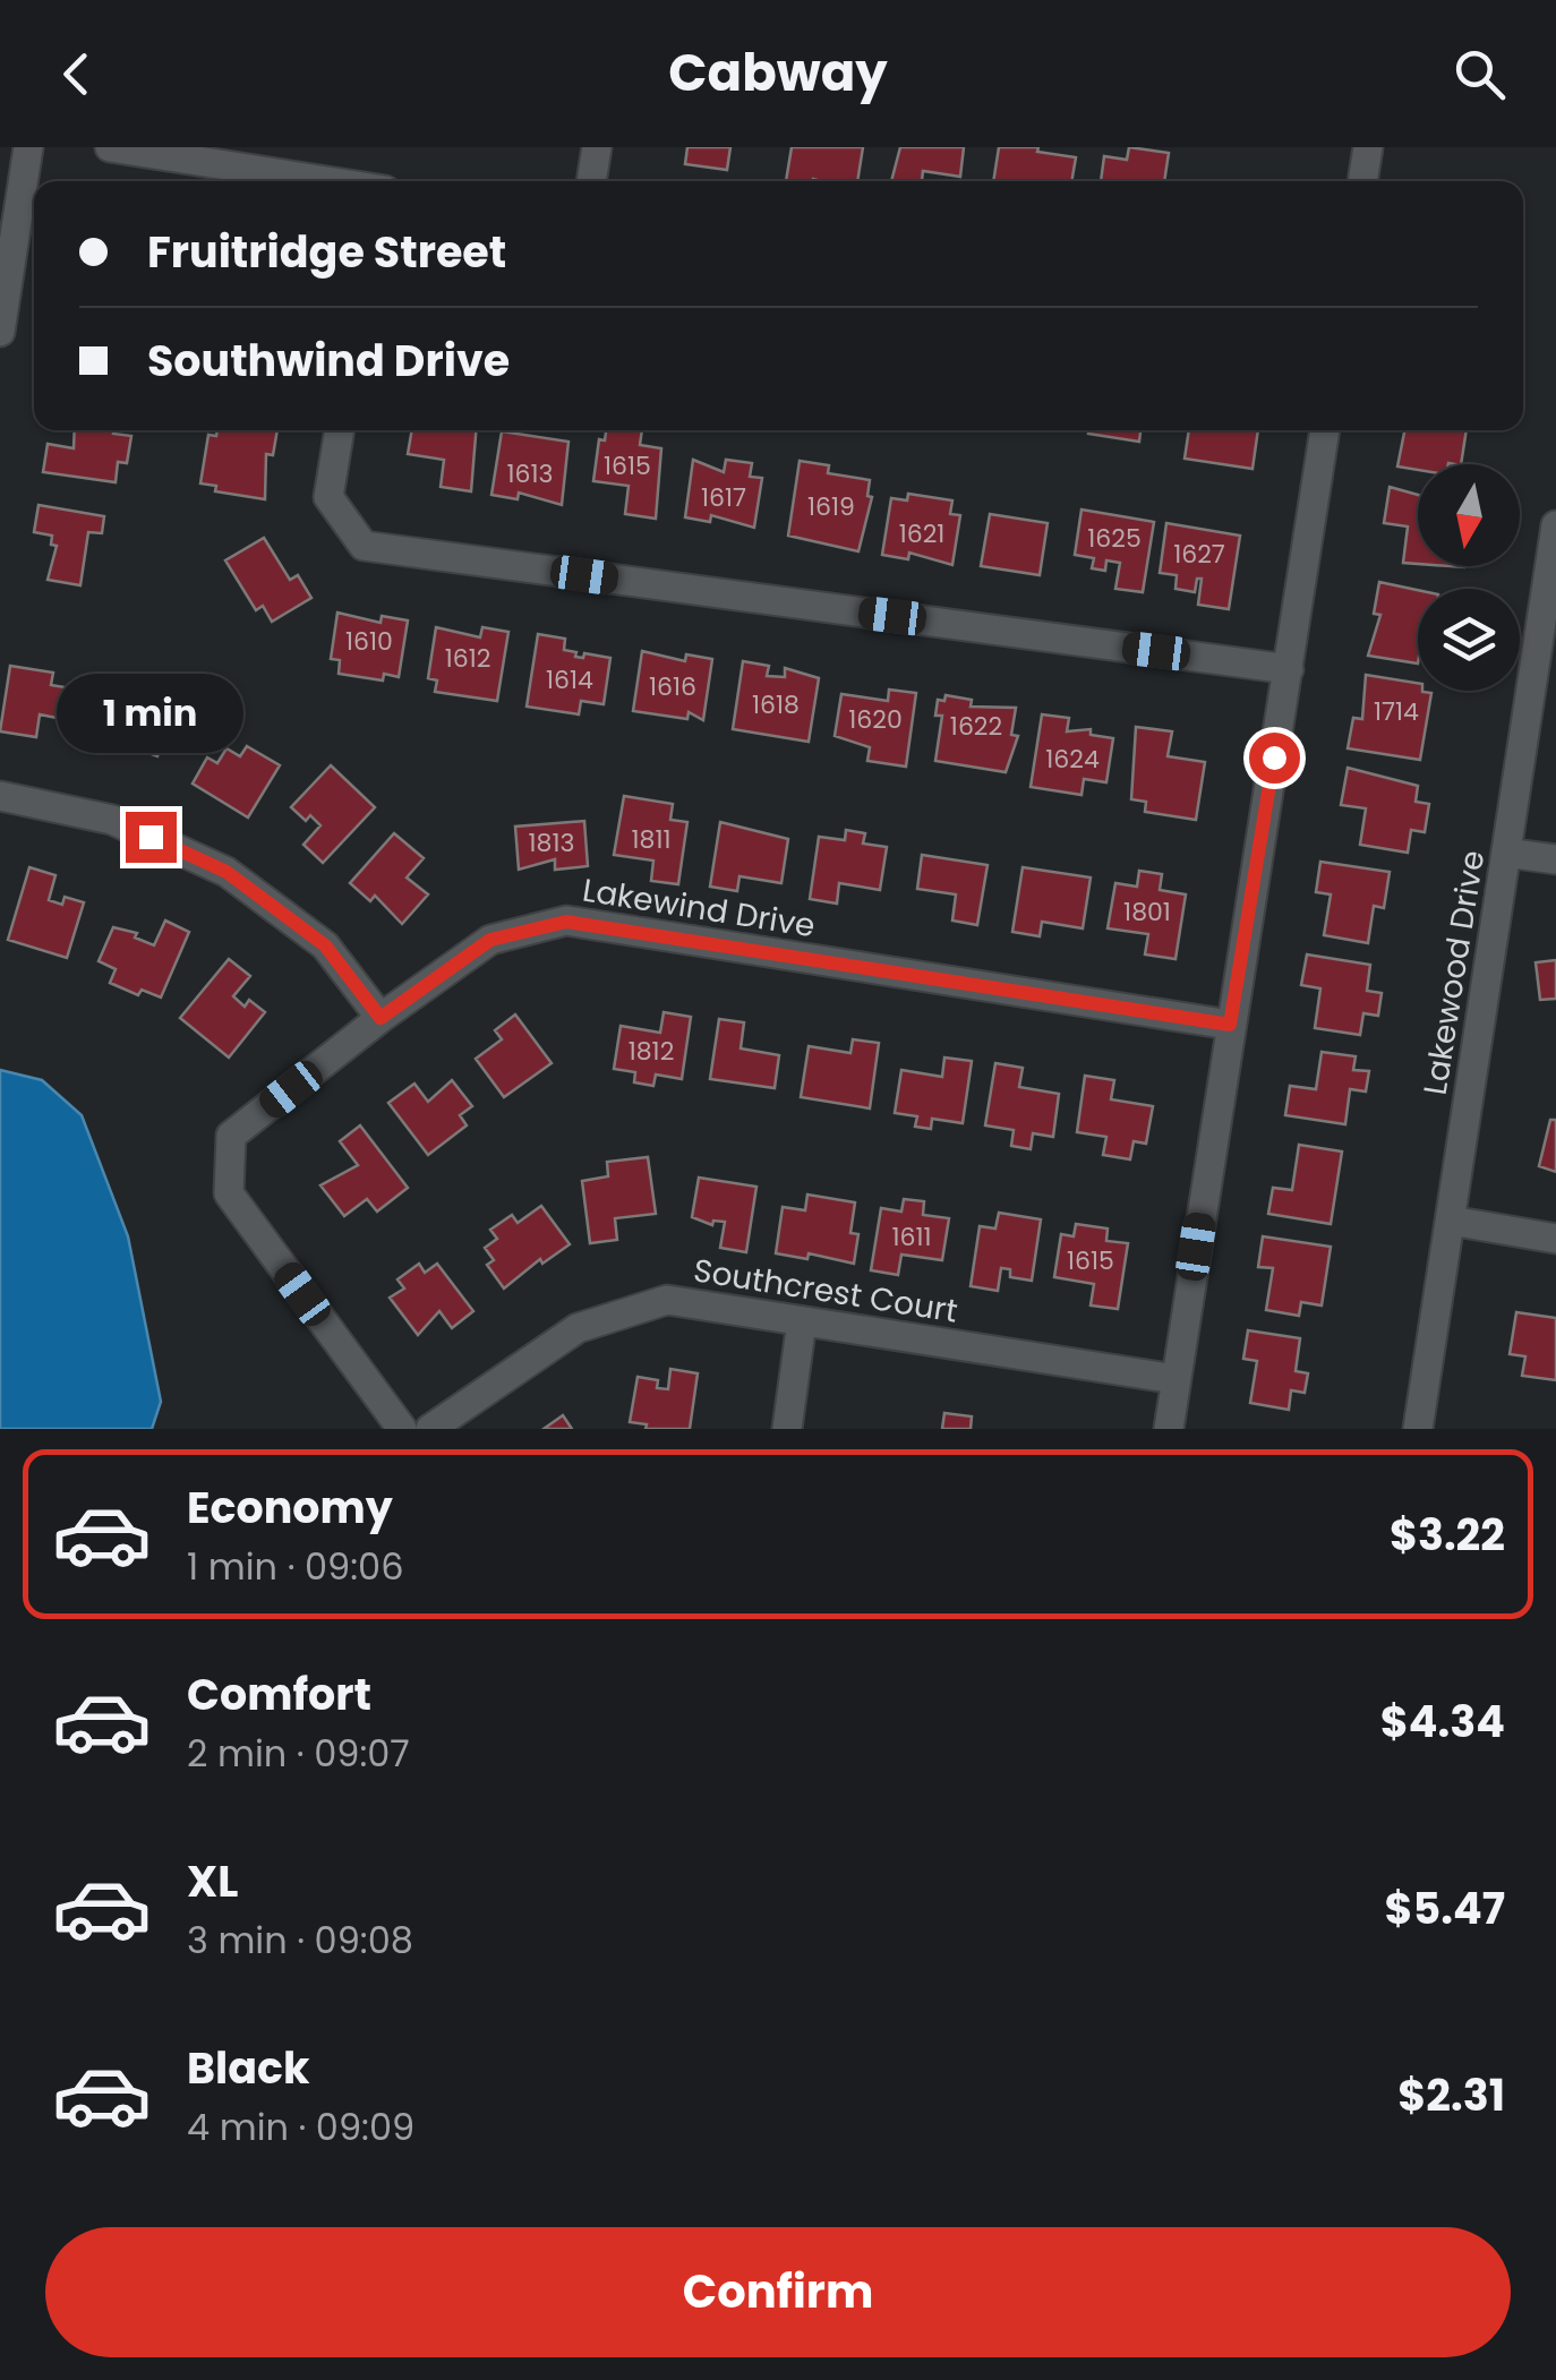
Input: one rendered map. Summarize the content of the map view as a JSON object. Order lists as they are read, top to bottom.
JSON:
{
  "streets": {
    "street": ["Lakewind Drive", "Lakewood Drive", "Southcrest Court"]
  },
  "house_numbers": [
    "1615",
    "1613",
    "1617",
    "1619",
    "1621",
    "1625",
    "1627",
    "1610",
    "1612",
    "1614",
    "1616",
    "1618",
    "1714",
    "1620",
    "1622",
    "1624",
    "1811",
    "1813",
    "1801",
    "1812",
    "1611",
    "1615"
  ],
  "north": "bottom",
  "page": {
    "header": "Cabway",
    "banner": ["Fruitridge Street", "Southwind Drive"],
    "bubble": "1 min",
    "list": [
      {
        "name": "Economy",
        "note": "1 min · 09:06",
        "value": "$3.22"
      },
      {
        "name": "Comfort",
        "note": "2 min · 09:07",
        "value": "$4.34"
      },
      {
        "name": "XL",
        "note": "3 min · 09:08",
        "value": "$5.47"
      },
      {
        "name": "Black",
        "note": "4 min · 09:09",
        "value": "$2.31"
      }
    ],
    "buttons": "Confirm"
  }
}
